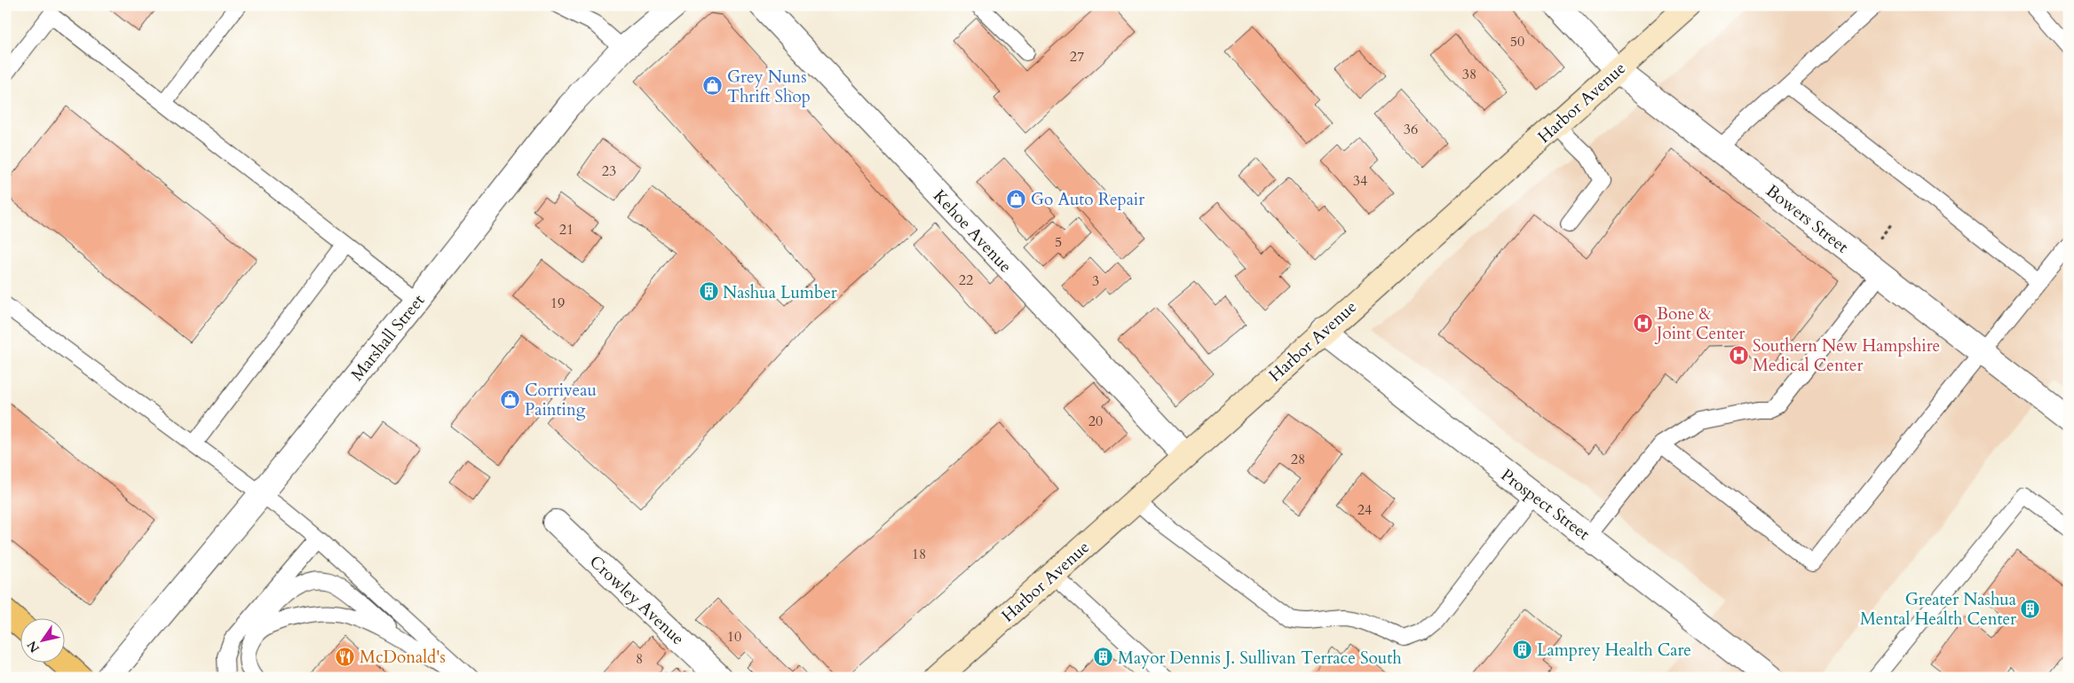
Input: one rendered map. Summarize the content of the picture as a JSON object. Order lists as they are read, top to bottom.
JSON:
{
  "streets": {
    "street": [
      "Harbor Avenue",
      "Bowers Street",
      "Kehoe Avenue",
      "Marshall Street",
      "Prospect Street",
      "Crowley Avenue"
    ]
  },
  "crossings": [
    ["Harbor Avenue", "Bowers Street"],
    ["Harbor Avenue", "Kehoe Avenue"],
    ["Harbor Avenue", "Prospect Street"]
  ],
  "places": {
    "shop": ["Grey Nuns Thrift Shop", "Go Auto Repair", "Corriveau Painting"],
    "building": [
      "Nashua Lumber",
      "Greater Nashua Mental Health Center",
      "Lamprey Health Care",
      "Mayor Dennis J. Sullivan Terrace South"
    ],
    "hospital": ["Bone & Joint Center", "Southern New Hampshire Medical Center"],
    "restaurant": ["McDonald's"]
  },
  "house_numbers": [
    "50",
    "27",
    "38",
    "36",
    "23",
    "34",
    "21",
    "5",
    "22",
    "3",
    "19",
    "20",
    "28",
    "24",
    "18",
    "10",
    "8"
  ],
  "north": "bottom left"
}
